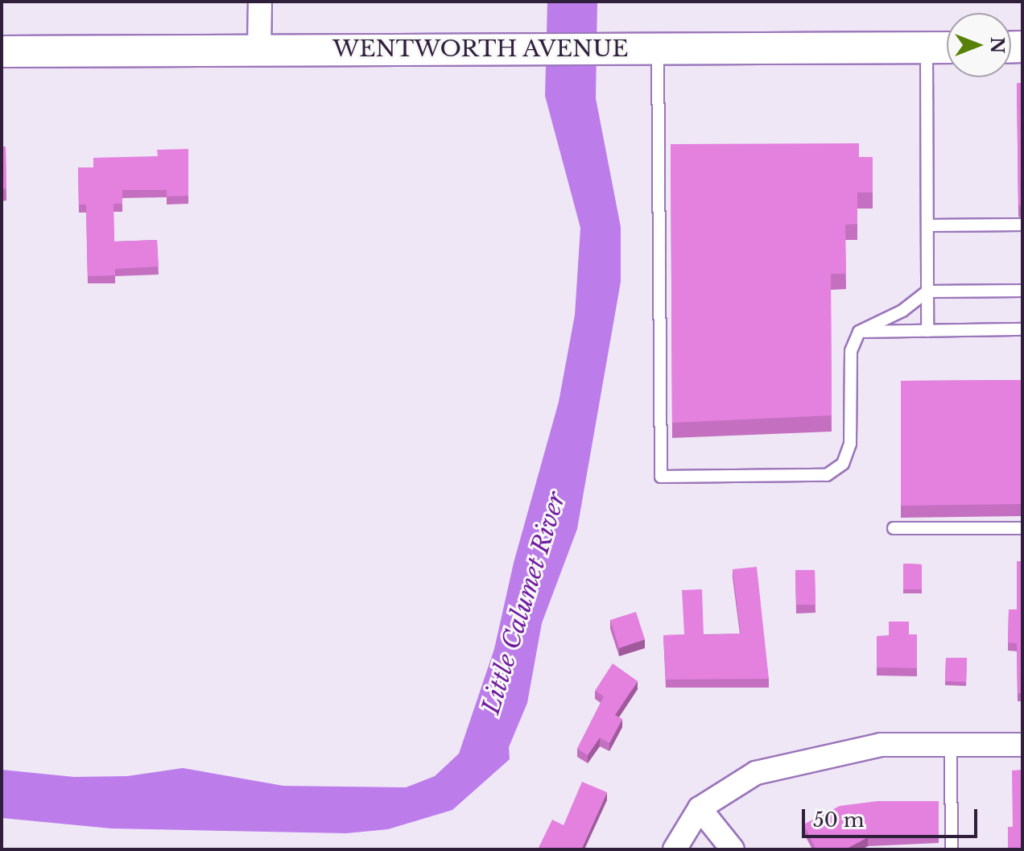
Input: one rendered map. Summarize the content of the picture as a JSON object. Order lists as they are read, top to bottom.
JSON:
{
  "streets": {
    "street": ["WENTWORTH AVENUE"]
  },
  "water": ["Little Calumet River"],
  "scale_bar": "50 m",
  "north": "right"
}
